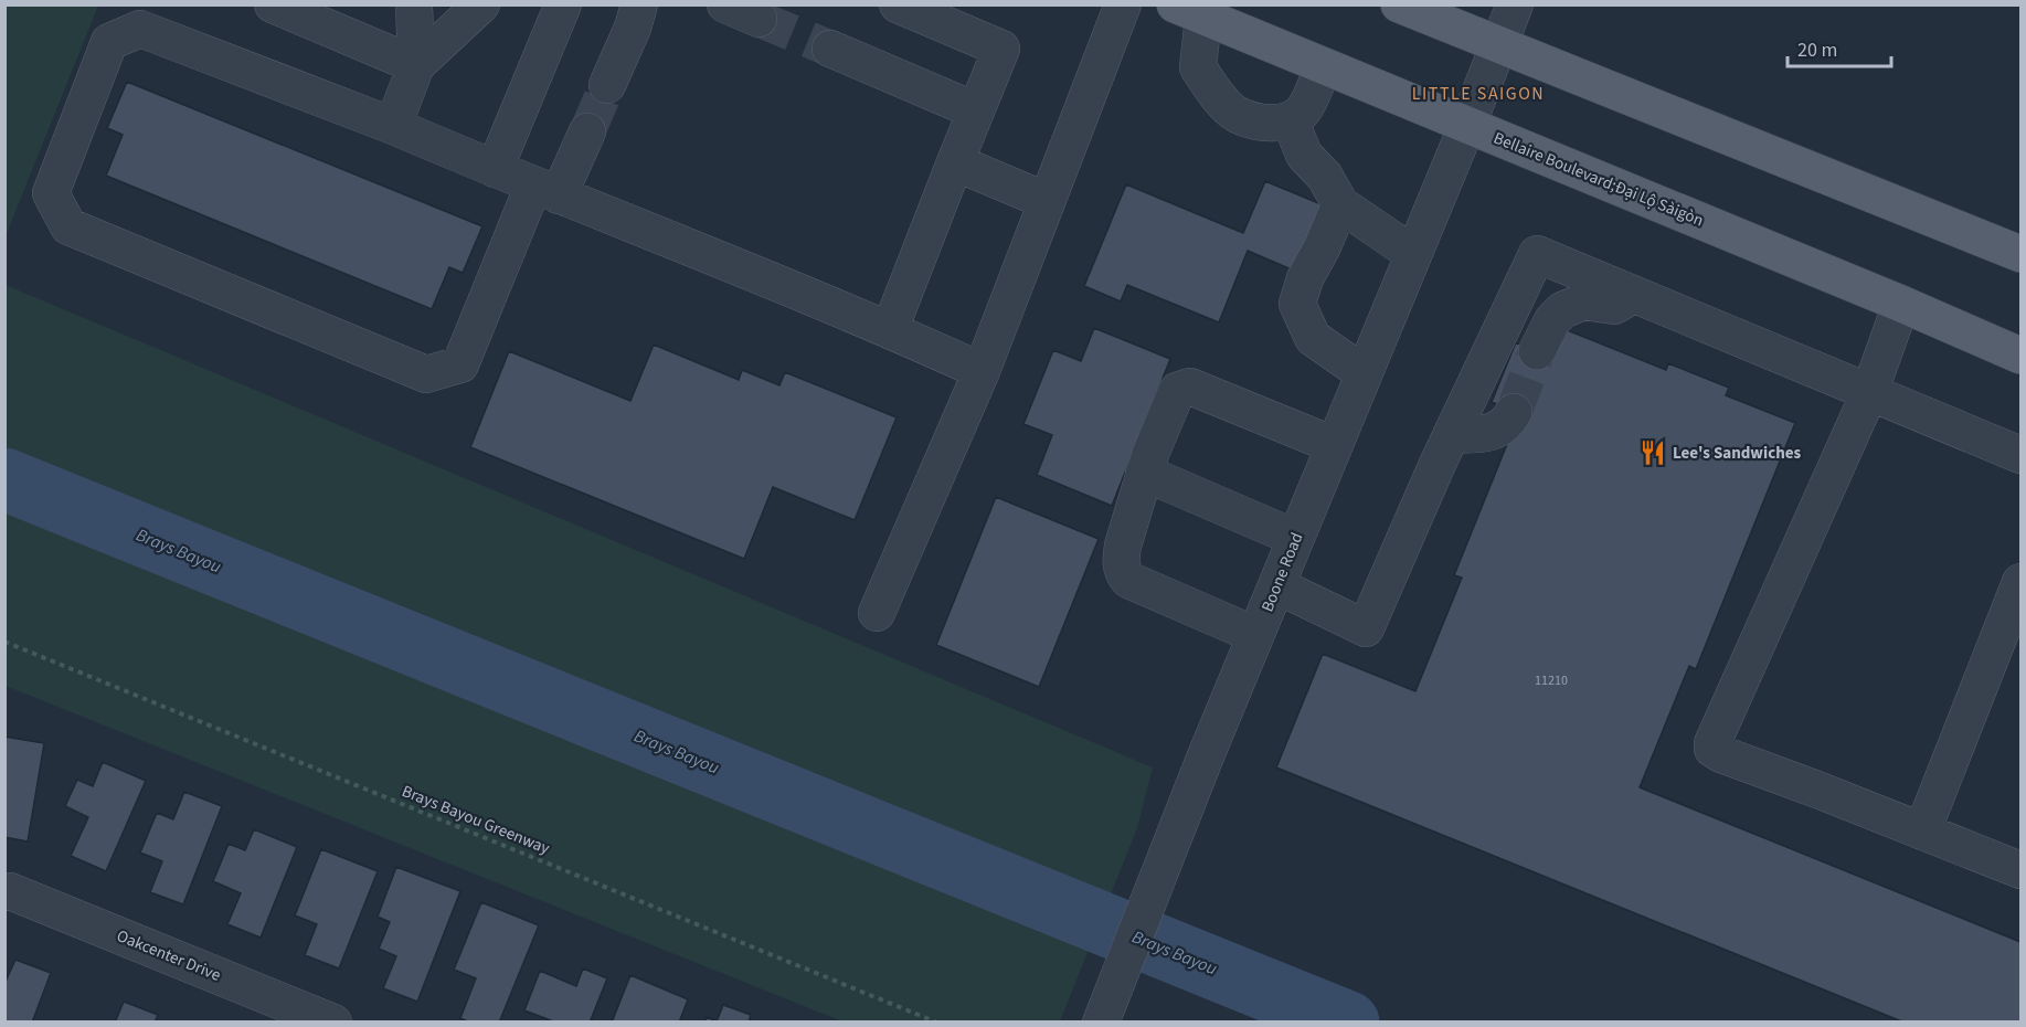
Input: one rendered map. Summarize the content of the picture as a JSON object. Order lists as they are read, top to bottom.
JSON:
{
  "streets": {
    "main road": ["Bellaire Boulevard;Đại Lộ Sàigòn"],
    "street": ["Boone Road", "Oakcenter Drive"],
    "path": ["Brays Bayou Greenway"]
  },
  "crossings": [
    ["Bellaire Boulevard;Đại Lộ Sàigòn", "Boone Road"]
  ],
  "districts": ["LITTLE SAIGON"],
  "water": ["Brays Bayou"],
  "places": {
    "restaurant": ["Lee's Sandwiches"]
  },
  "house_numbers": ["11210"],
  "scale_bar": "20 m"
}
